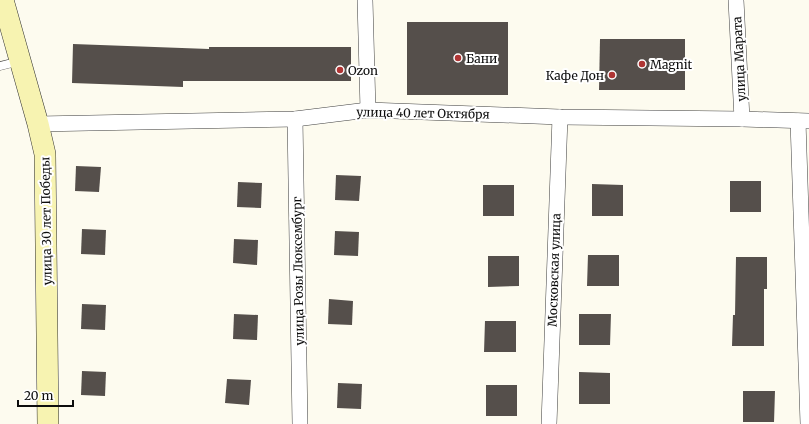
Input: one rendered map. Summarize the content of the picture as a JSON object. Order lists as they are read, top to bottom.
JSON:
{
  "streets": {
    "main road": ["улица 30 лет Победы"],
    "street": [
      "улица Марата",
      "улица 40 лет Октября",
      "Московская улица",
      "улица Розы Люксембург"
    ]
  },
  "crossings": [
    ["улица Марата", "улица 40 лет Октября"],
    ["улица 40 лет Октября", "улица 30 лет Победы"],
    ["улица 40 лет Октября", "Московская улица"],
    ["улица 40 лет Октября", "улица Розы Люксембург"]
  ],
  "places": [
    "Бани",
    "Magnit",
    "Ozon",
    "Кафе Дон"
  ],
  "scale_bar": "20 m"
}
